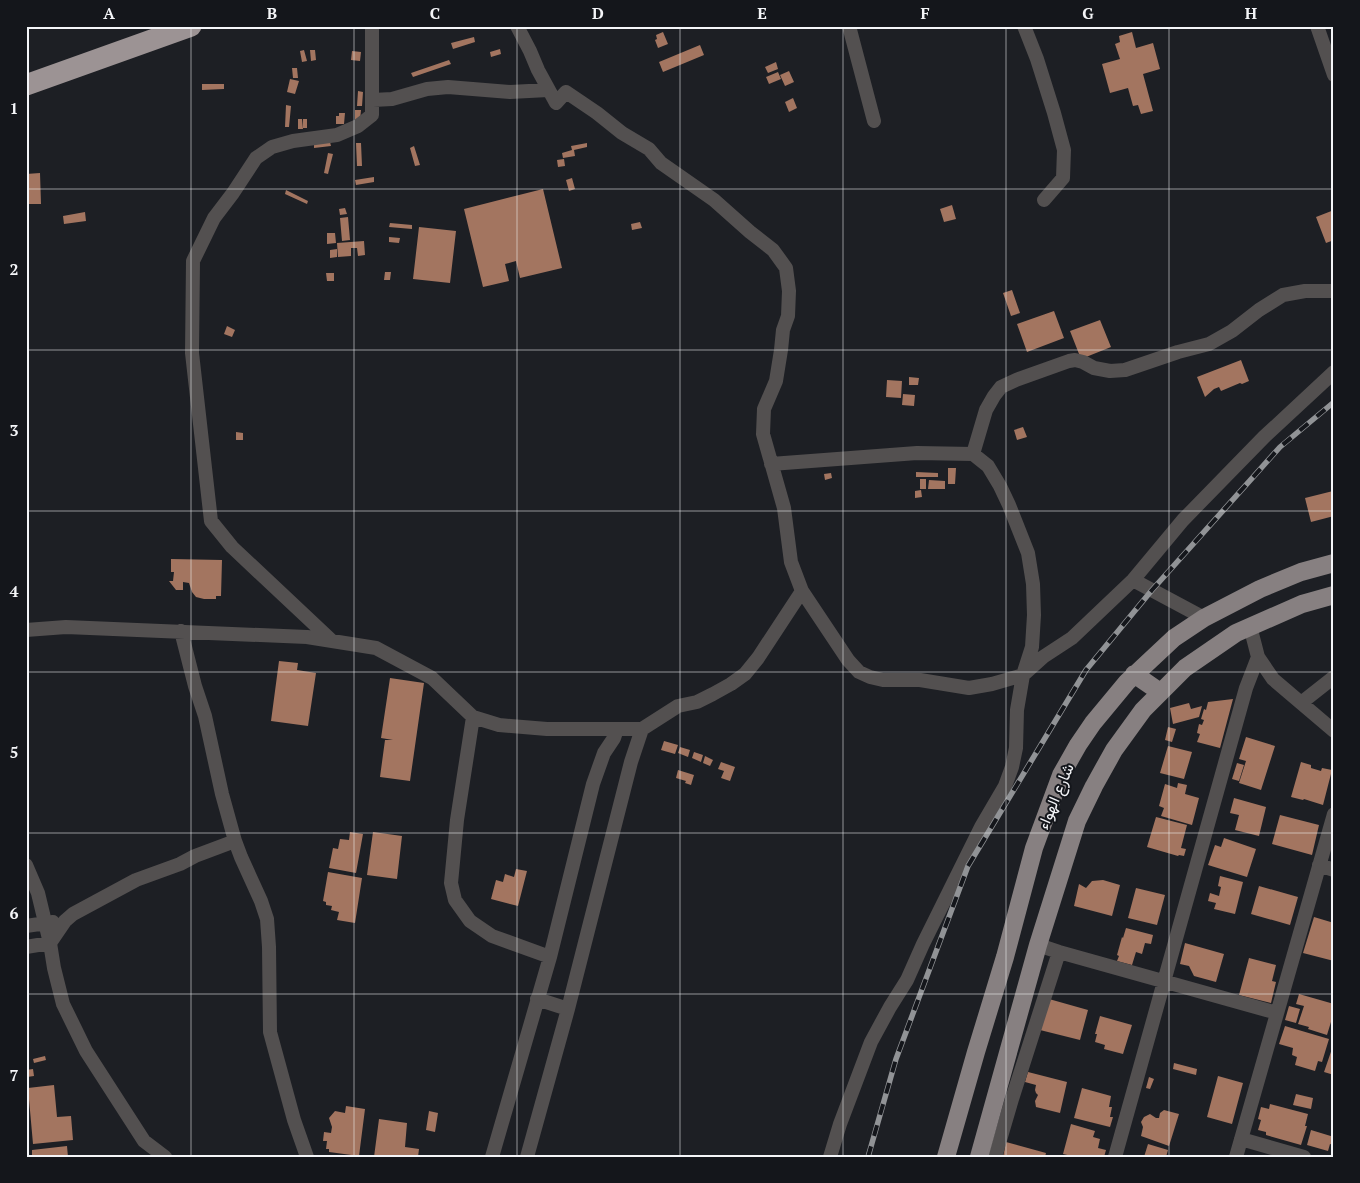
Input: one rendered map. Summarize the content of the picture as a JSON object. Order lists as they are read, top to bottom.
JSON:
{
  "streets": {
    "main road": ["شارع الهواء"]
  },
  "grid": {
    "columns": [
      "A",
      "B",
      "C",
      "D",
      "E",
      "F",
      "G",
      "H"
    ],
    "rows": [
      "1",
      "2",
      "3",
      "4",
      "5",
      "6",
      "7"
    ]
  }
}
